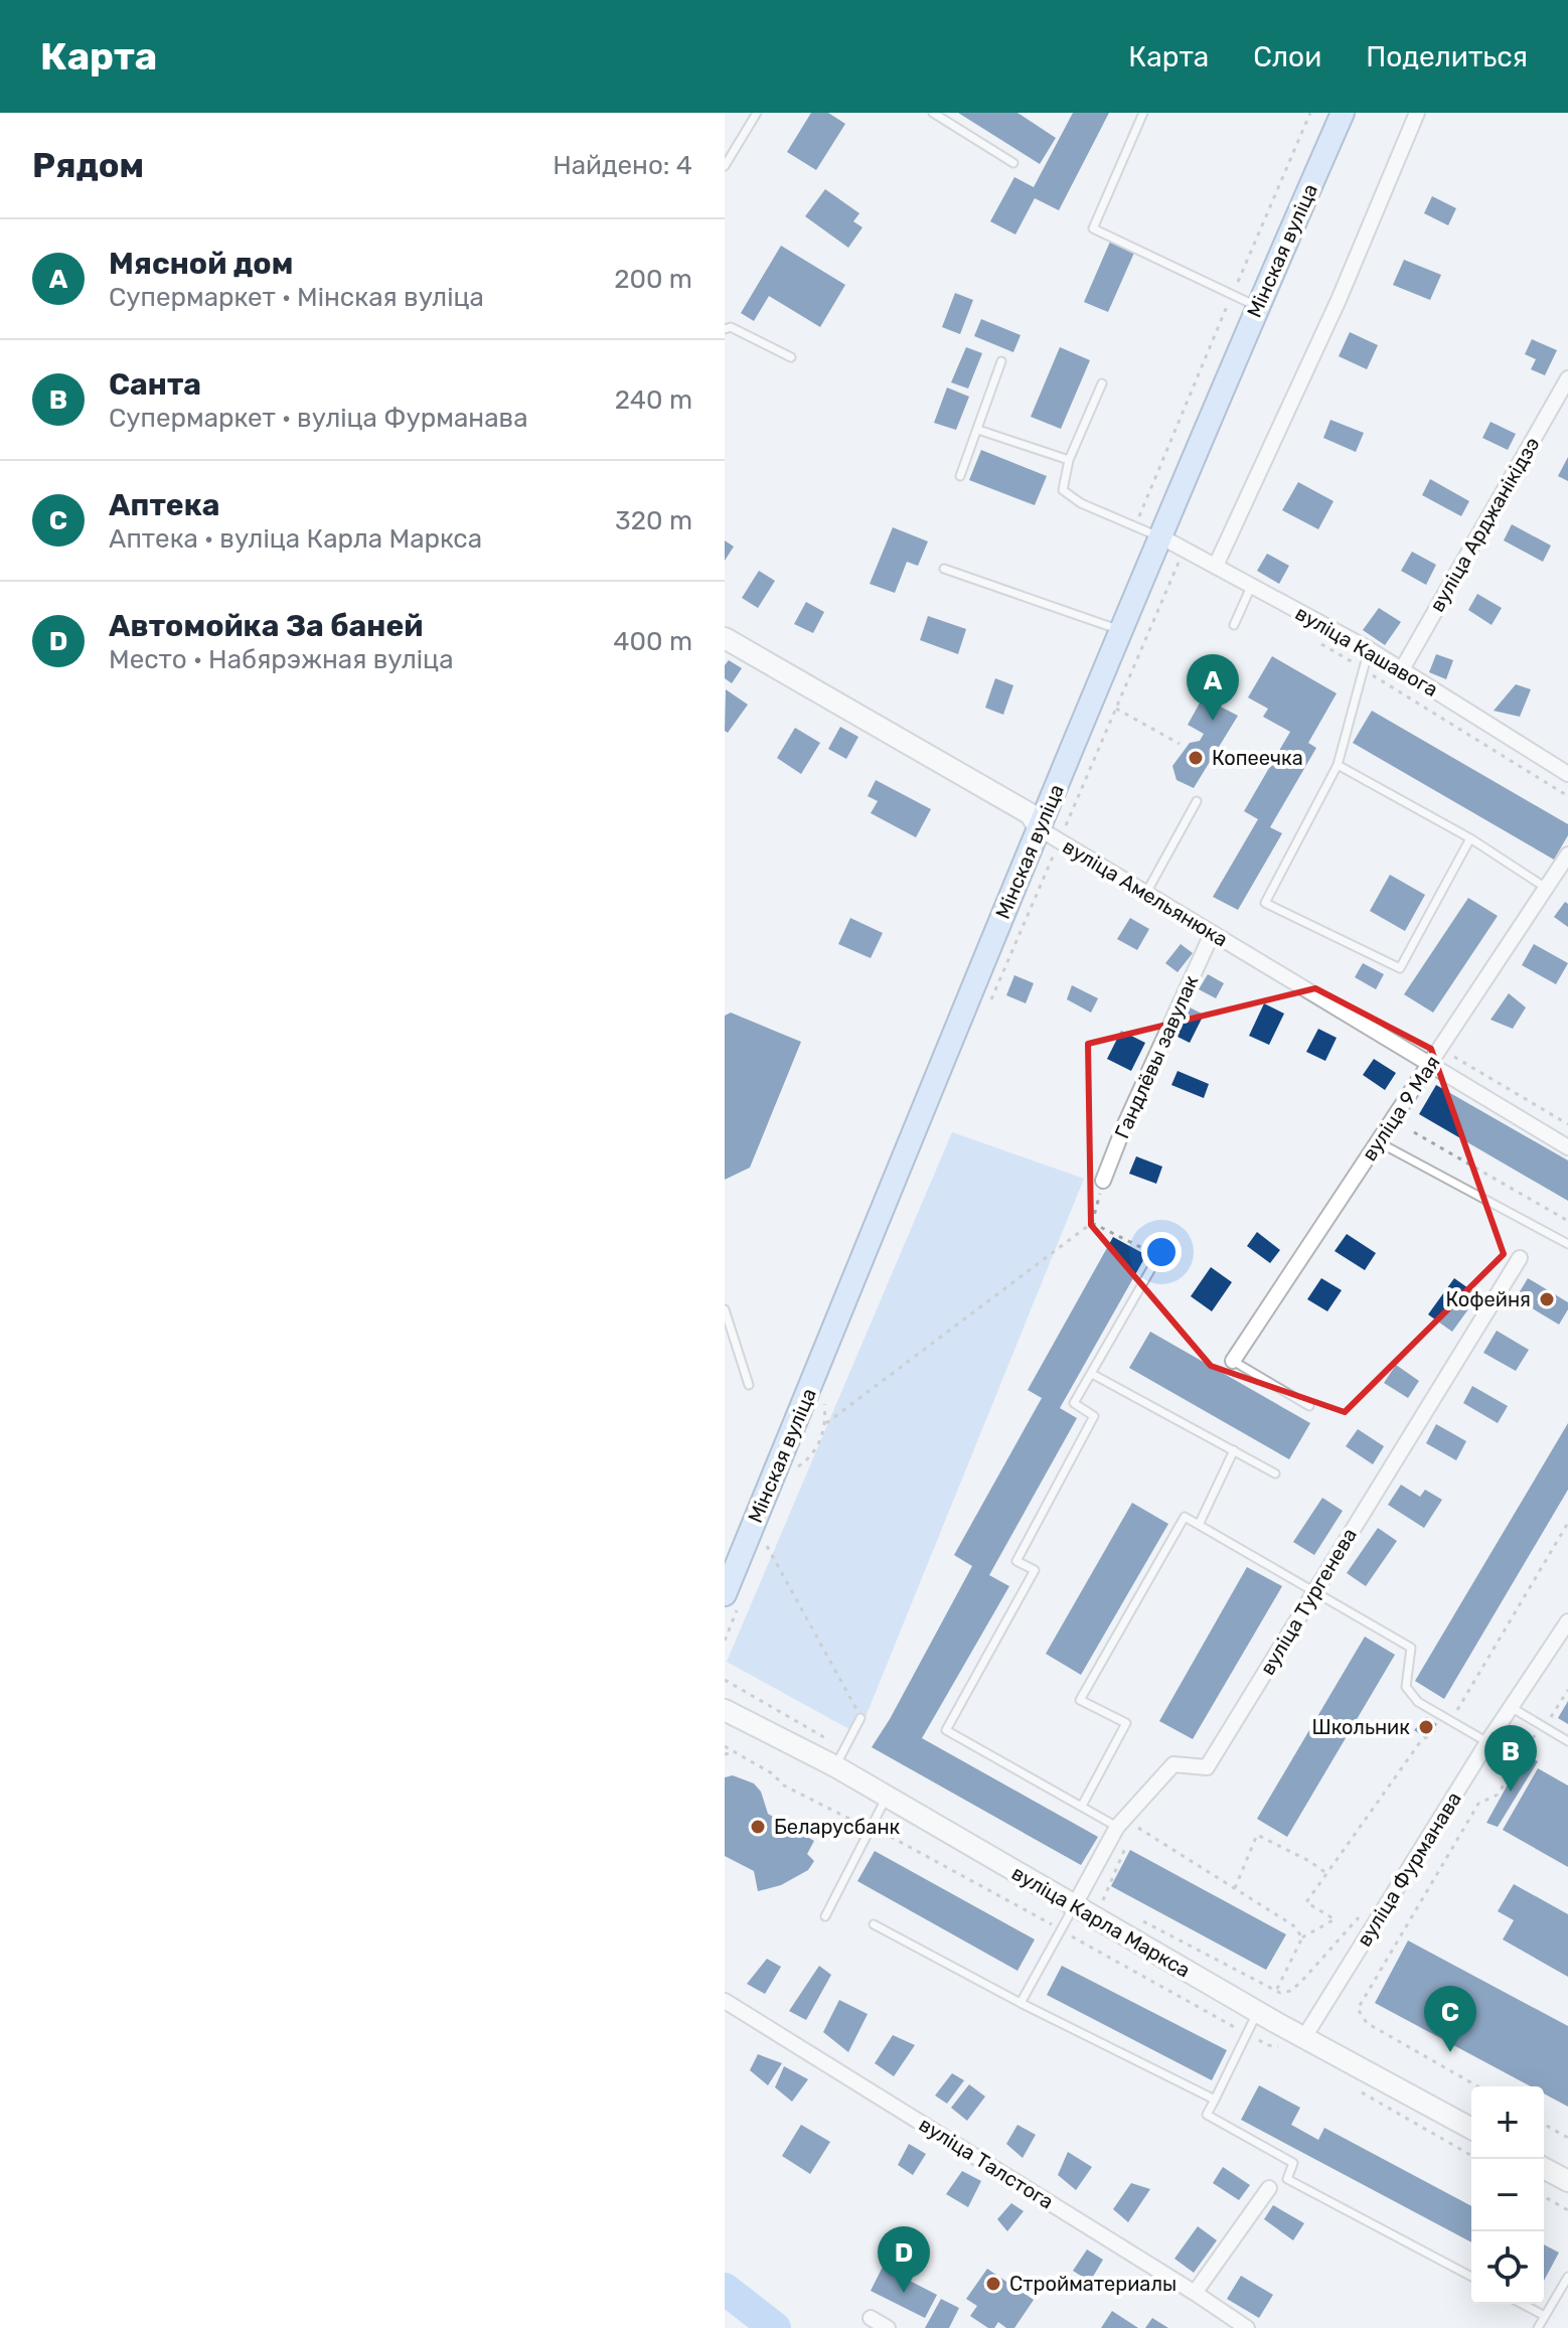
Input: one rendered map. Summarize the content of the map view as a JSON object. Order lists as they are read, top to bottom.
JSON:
{
  "streets": {
    "main road": ["Мінская вуліца", "вуліца Амельянюка", "вуліца Карла Маркса"],
    "street": [
      "вуліца Арджанікідзэ",
      "вуліца Кашавога",
      "Гандлёвы завулак",
      "вуліца 9 Мая",
      "вуліца Тургенева",
      "вуліца Фурманава",
      "вуліца Талстога"
    ]
  },
  "crossings": [
    ["Мінская вуліца", "вуліца Кашавога"],
    ["Мінская вуліца", "вуліца Амельянюка"],
    ["вуліца Арджанікідзэ", "вуліца Кашавога"],
    ["вуліца Амельянюка", "Гандлёвы завулак"],
    ["вуліца Амельянюка", "вуліца 9 Мая"],
    ["вуліца Тургенева", "вуліца Карла Маркса"],
    ["вуліца Фурманава", "вуліца Карла Маркса"]
  ],
  "places": [
    "Копеечка",
    "Кофейня",
    "Школьник",
    "Беларусбанк",
    "Стройматериалы"
  ],
  "page": {
    "header": "Карта",
    "nav": ["Карта", "Слои", "Поделиться"],
    "heading": ["Рядом", "Найдено: 4"],
    "list": [
      {
        "mark": "A",
        "name": "Мясной дом",
        "note": "Супермаркет · Мінская вуліца",
        "value": "200 m"
      },
      {
        "mark": "B",
        "name": "Санта",
        "note": "Супермаркет · вуліца Фурманава",
        "value": "240 m"
      },
      {
        "mark": "C",
        "name": "Аптека",
        "note": "Аптека · вуліца Карла Маркса",
        "value": "320 m"
      },
      {
        "mark": "D",
        "name": "Автомойка За баней",
        "note": "Место · Набярэжная вуліца",
        "value": "400 m"
      }
    ],
    "pins": [
      "A",
      "B",
      "C",
      "D"
    ],
    "map_buttons": ["+", "−"]
  }
}
